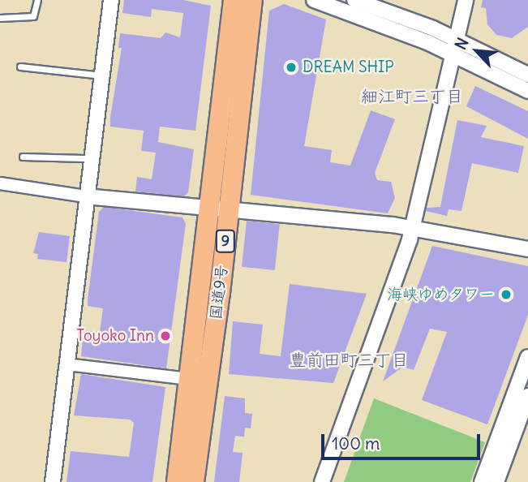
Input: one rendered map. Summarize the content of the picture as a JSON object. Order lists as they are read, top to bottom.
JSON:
{
  "streets": {
    "highway": ["9", "国道9号"]
  },
  "districts": ["細江町三丁目", "豊前田町三丁目"],
  "places": ["DREAM SHIP", "海峡ゆめタワー", "Toyoko Inn"],
  "scale_bar": "100 m",
  "north": "top left"
}
